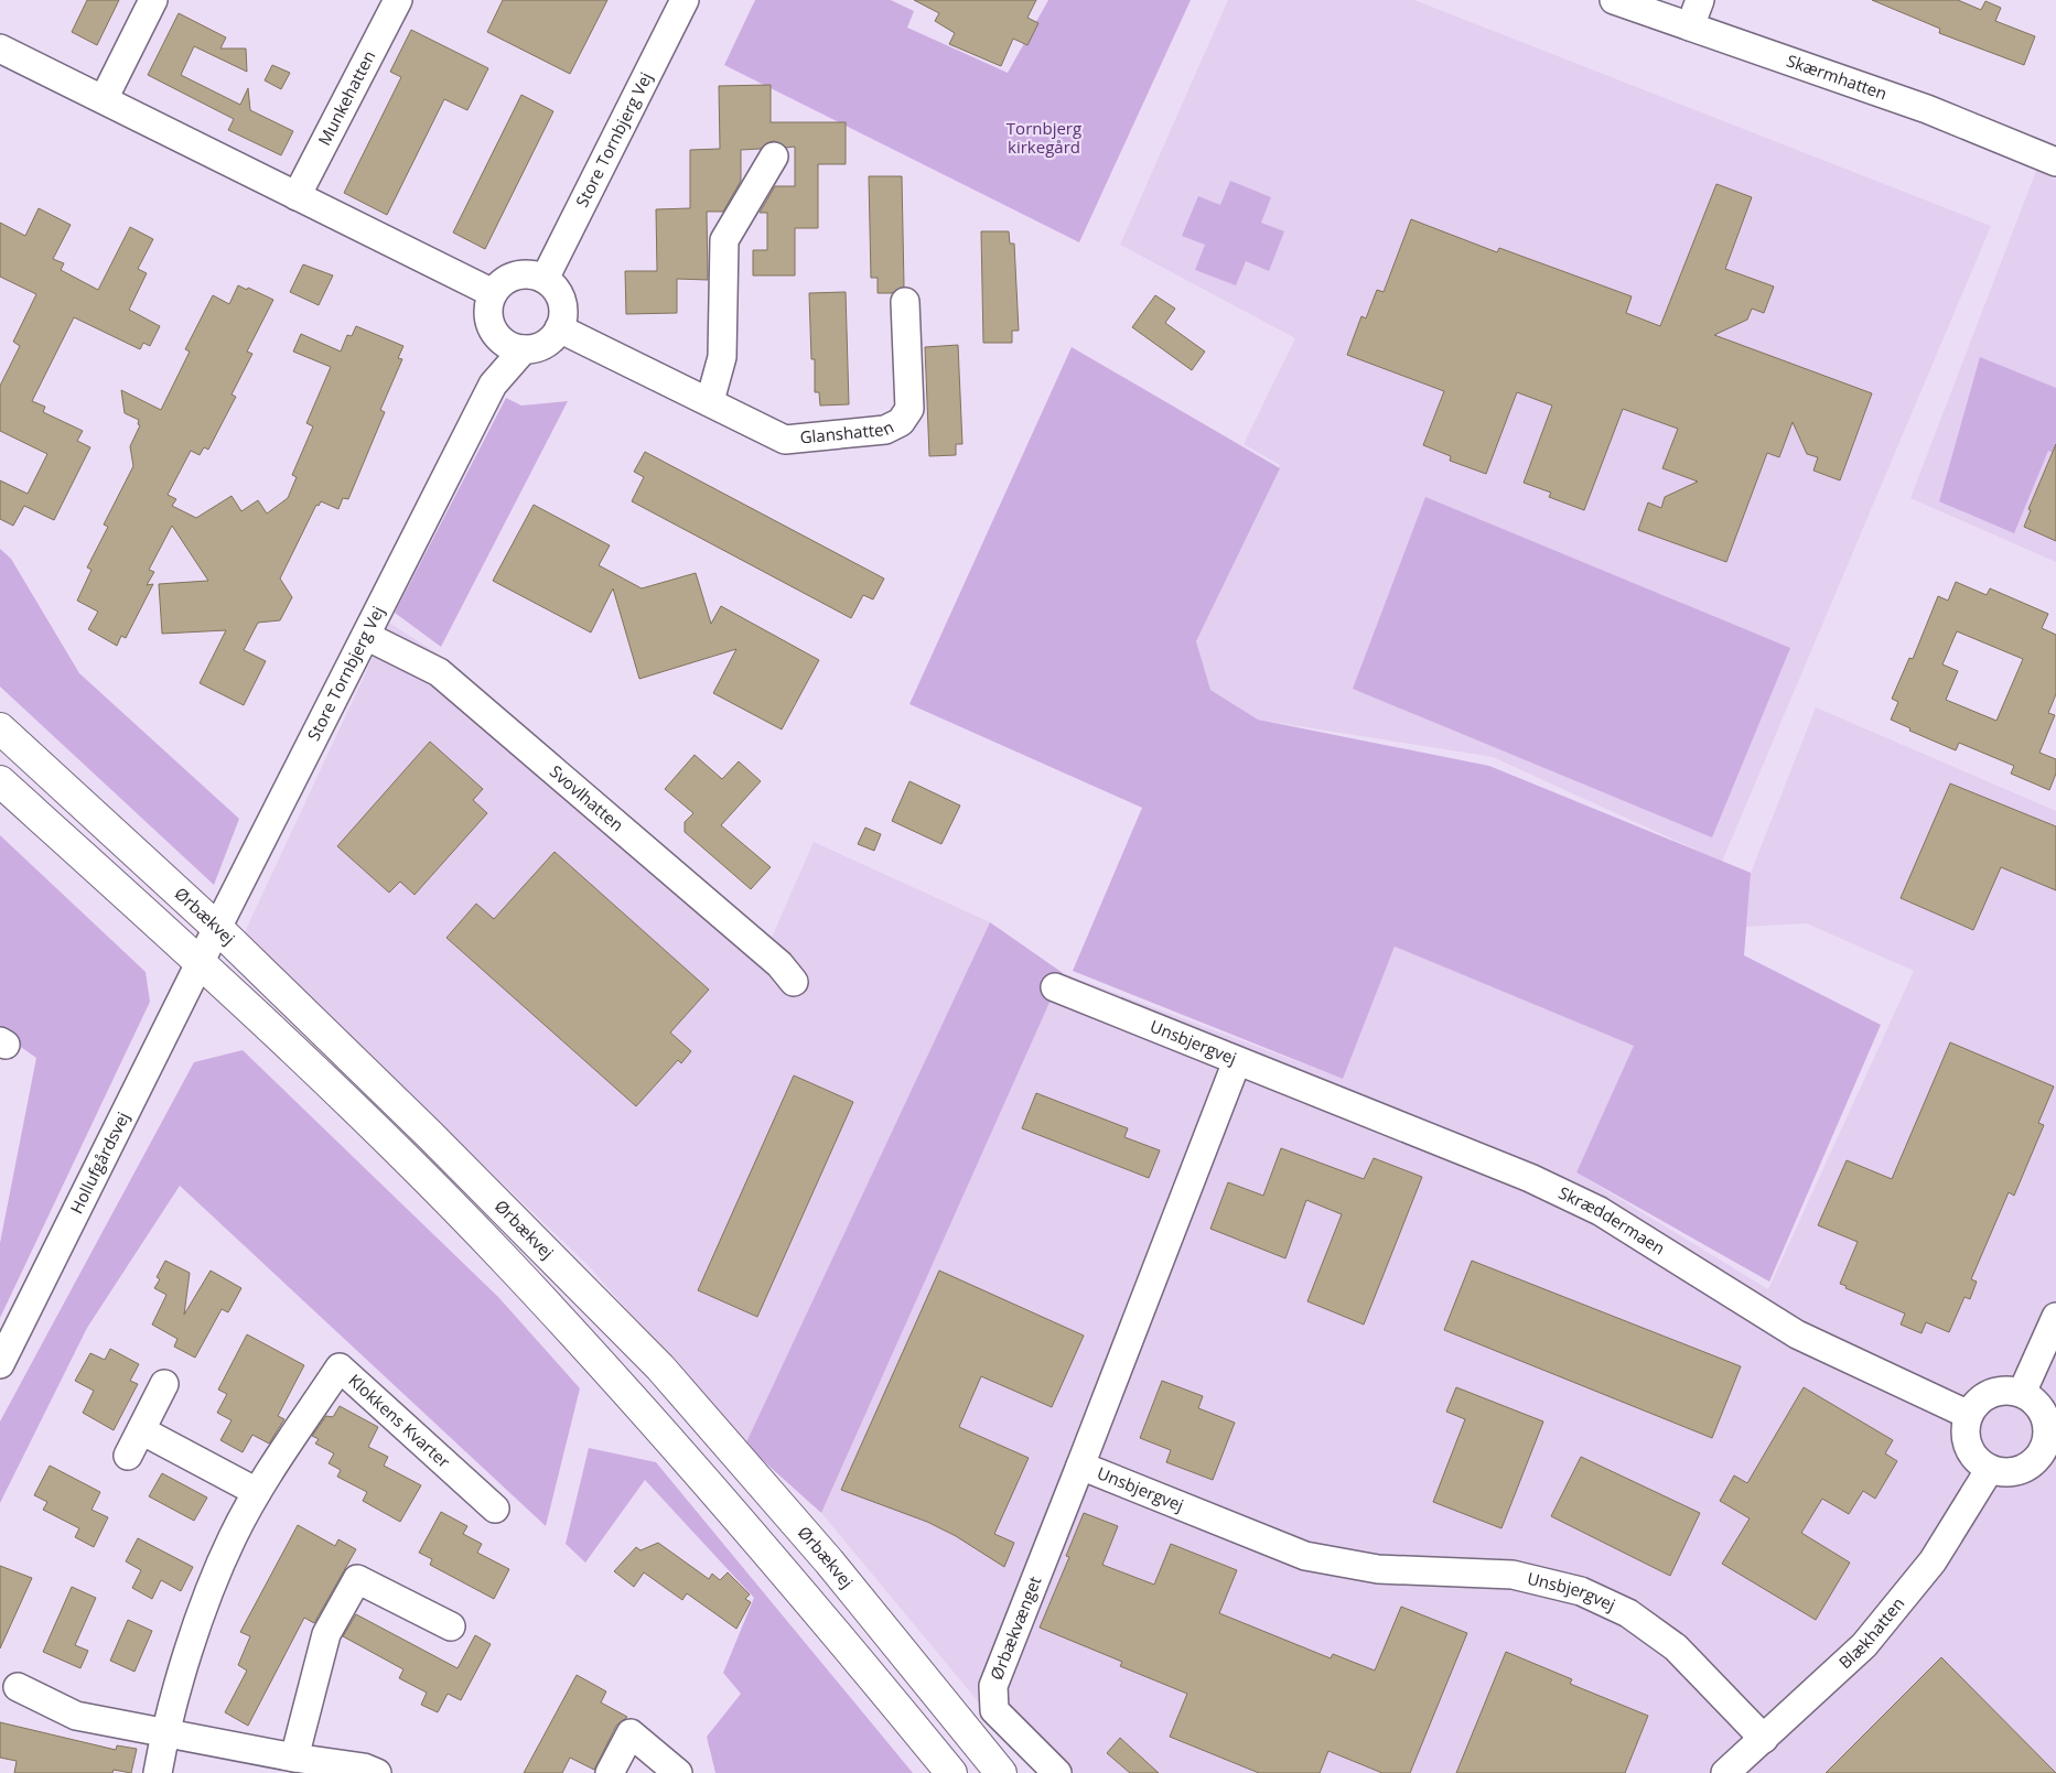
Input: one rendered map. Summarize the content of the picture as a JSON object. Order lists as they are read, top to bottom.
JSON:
{
  "streets": {
    "main road": ["Ørbækvej"],
    "street": [
      "Skærmhatten",
      "Munkehatten",
      "Store Tornbjerg Vej",
      "Glanshatten",
      "Svovlhatten",
      "Unsbjergvej",
      "Hollufgårdsvej",
      "Skræddermaen",
      "Klokkens Kvarter",
      "Ørbækvænget",
      "Blækhatten"
    ]
  },
  "crossings": [
    ["Store Tornbjerg Vej", "Glanshatten"],
    ["Store Tornbjerg Vej", "Svovlhatten"],
    ["Store Tornbjerg Vej", "Ørbækvej"],
    ["Store Tornbjerg Vej", "Hollufgårdsvej"],
    ["Ørbækvej", "Hollufgårdsvej"],
    ["Unsbjergvej", "Skræddermaen"],
    ["Unsbjergvej", "Ørbækvænget"],
    ["Unsbjergvej", "Blækhatten"],
    ["Skræddermaen", "Blækhatten"]
  ],
  "parks": ["Tornbjerg kirkegård"]
}
